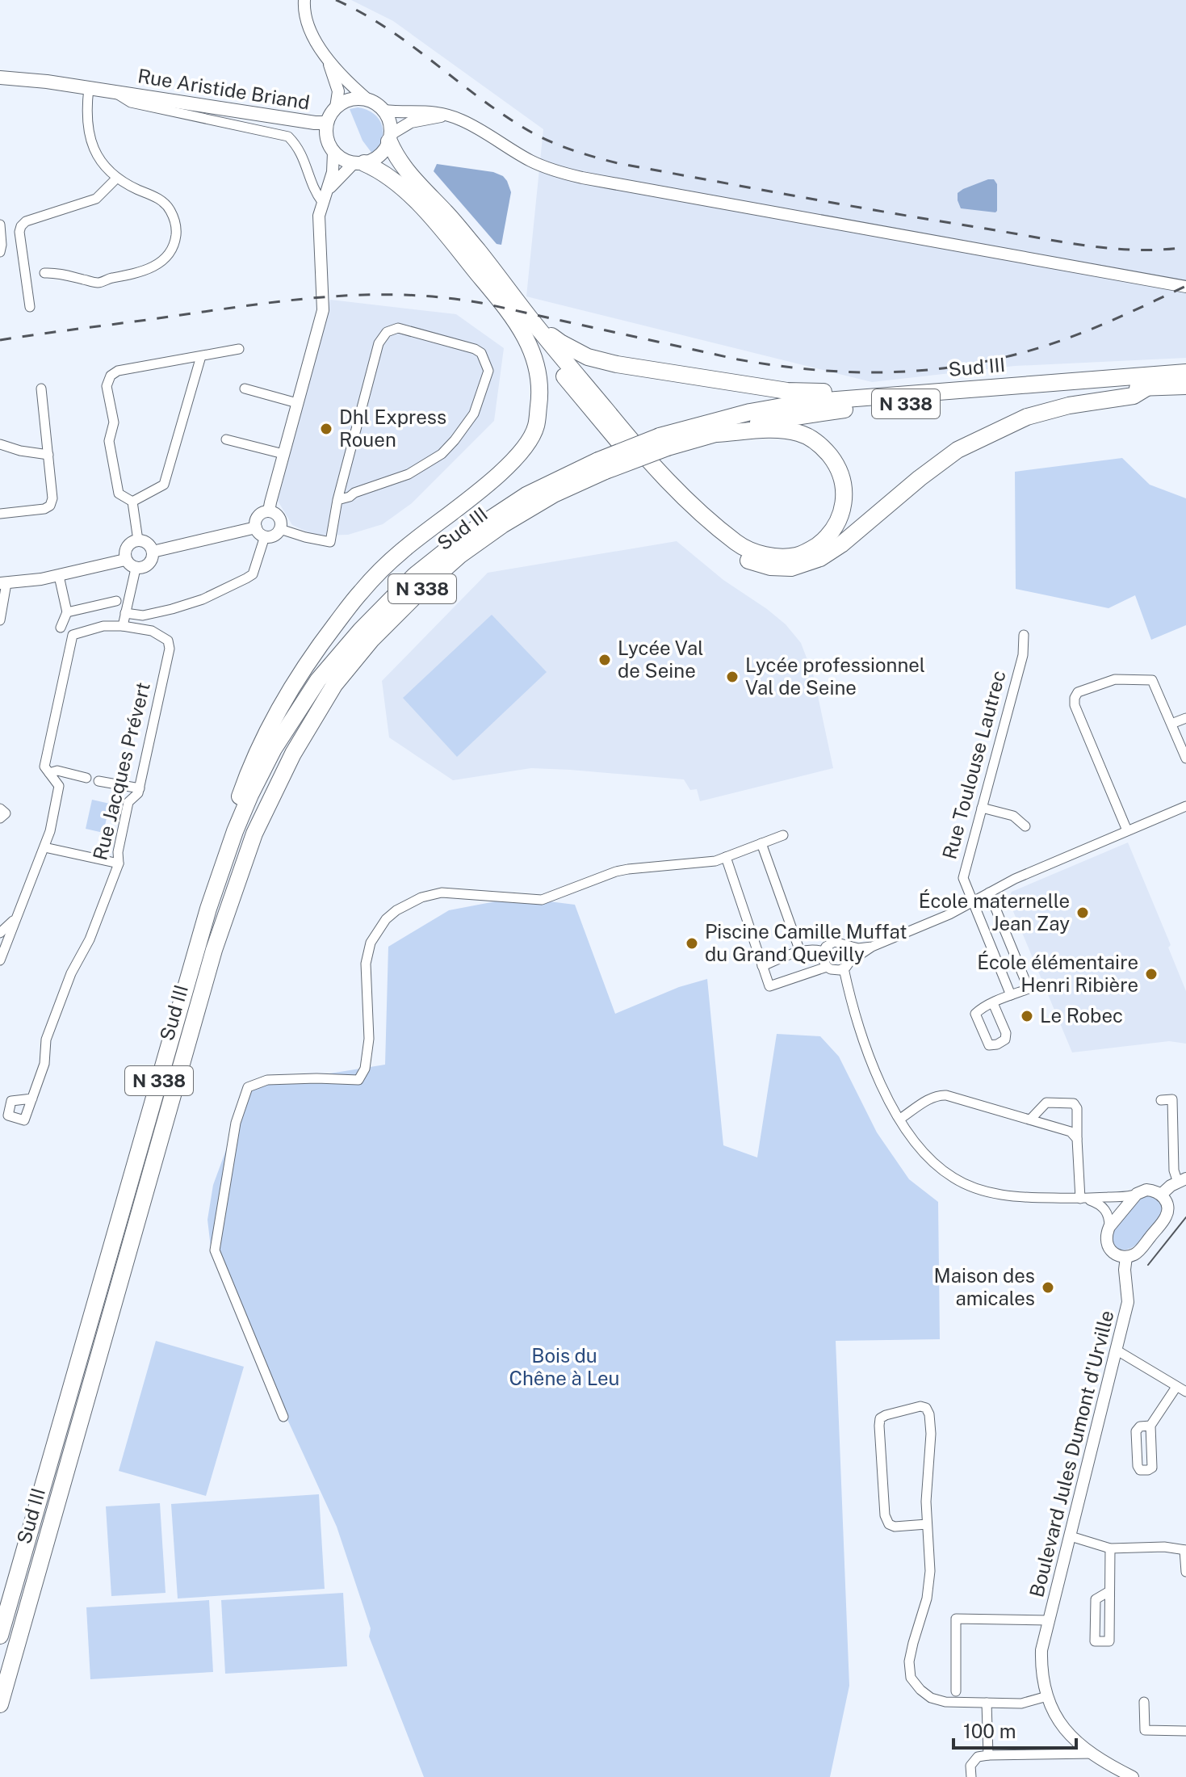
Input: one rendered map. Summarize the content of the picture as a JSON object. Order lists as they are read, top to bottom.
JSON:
{
  "streets": {
    "highway": ["Sud III", "N 338"],
    "main road": ["Rue Aristide Briand"],
    "street": ["Rue Toulouse Lautrec", "Rue Jacques Prévert", "Boulevard Jules Dumont d'Urville"]
  },
  "crossings": [
    ["Sud III", "N 338"]
  ],
  "parks": ["Bois du Chêne à Leu"],
  "places": [
    "Dhl Express Rouen",
    "Lycée Val de Seine",
    "Lycée professionnel Val de Seine",
    "École maternelle Jean Zay",
    "Piscine Camille Muffat du Grand Quevilly",
    "École élémentaire Henri Ribière",
    "Le Robec",
    "Maison des amicales"
  ],
  "scale_bar": "100 m"
}
